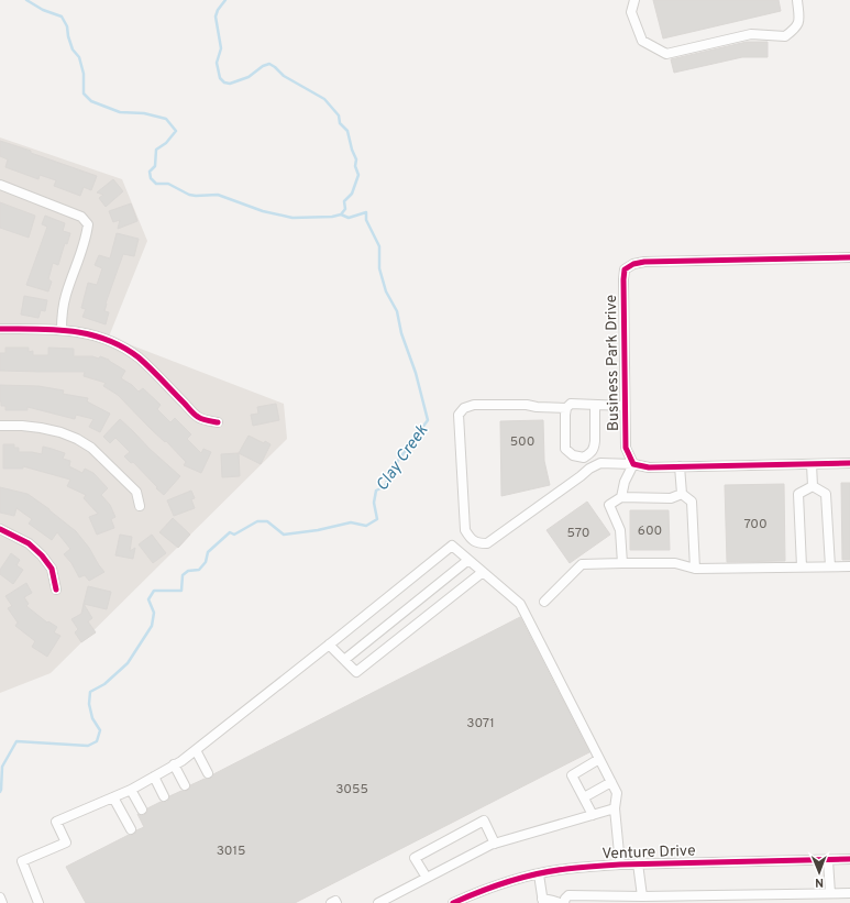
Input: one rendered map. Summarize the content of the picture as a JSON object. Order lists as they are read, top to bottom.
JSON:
{
  "streets": {
    "street": ["Business Park Drive", "Venture Drive"]
  },
  "water": ["Clay Creek"],
  "house_numbers": [
    "500",
    "700",
    "600",
    "570",
    "3071",
    "3055",
    "3015"
  ],
  "north": "bottom"
}
